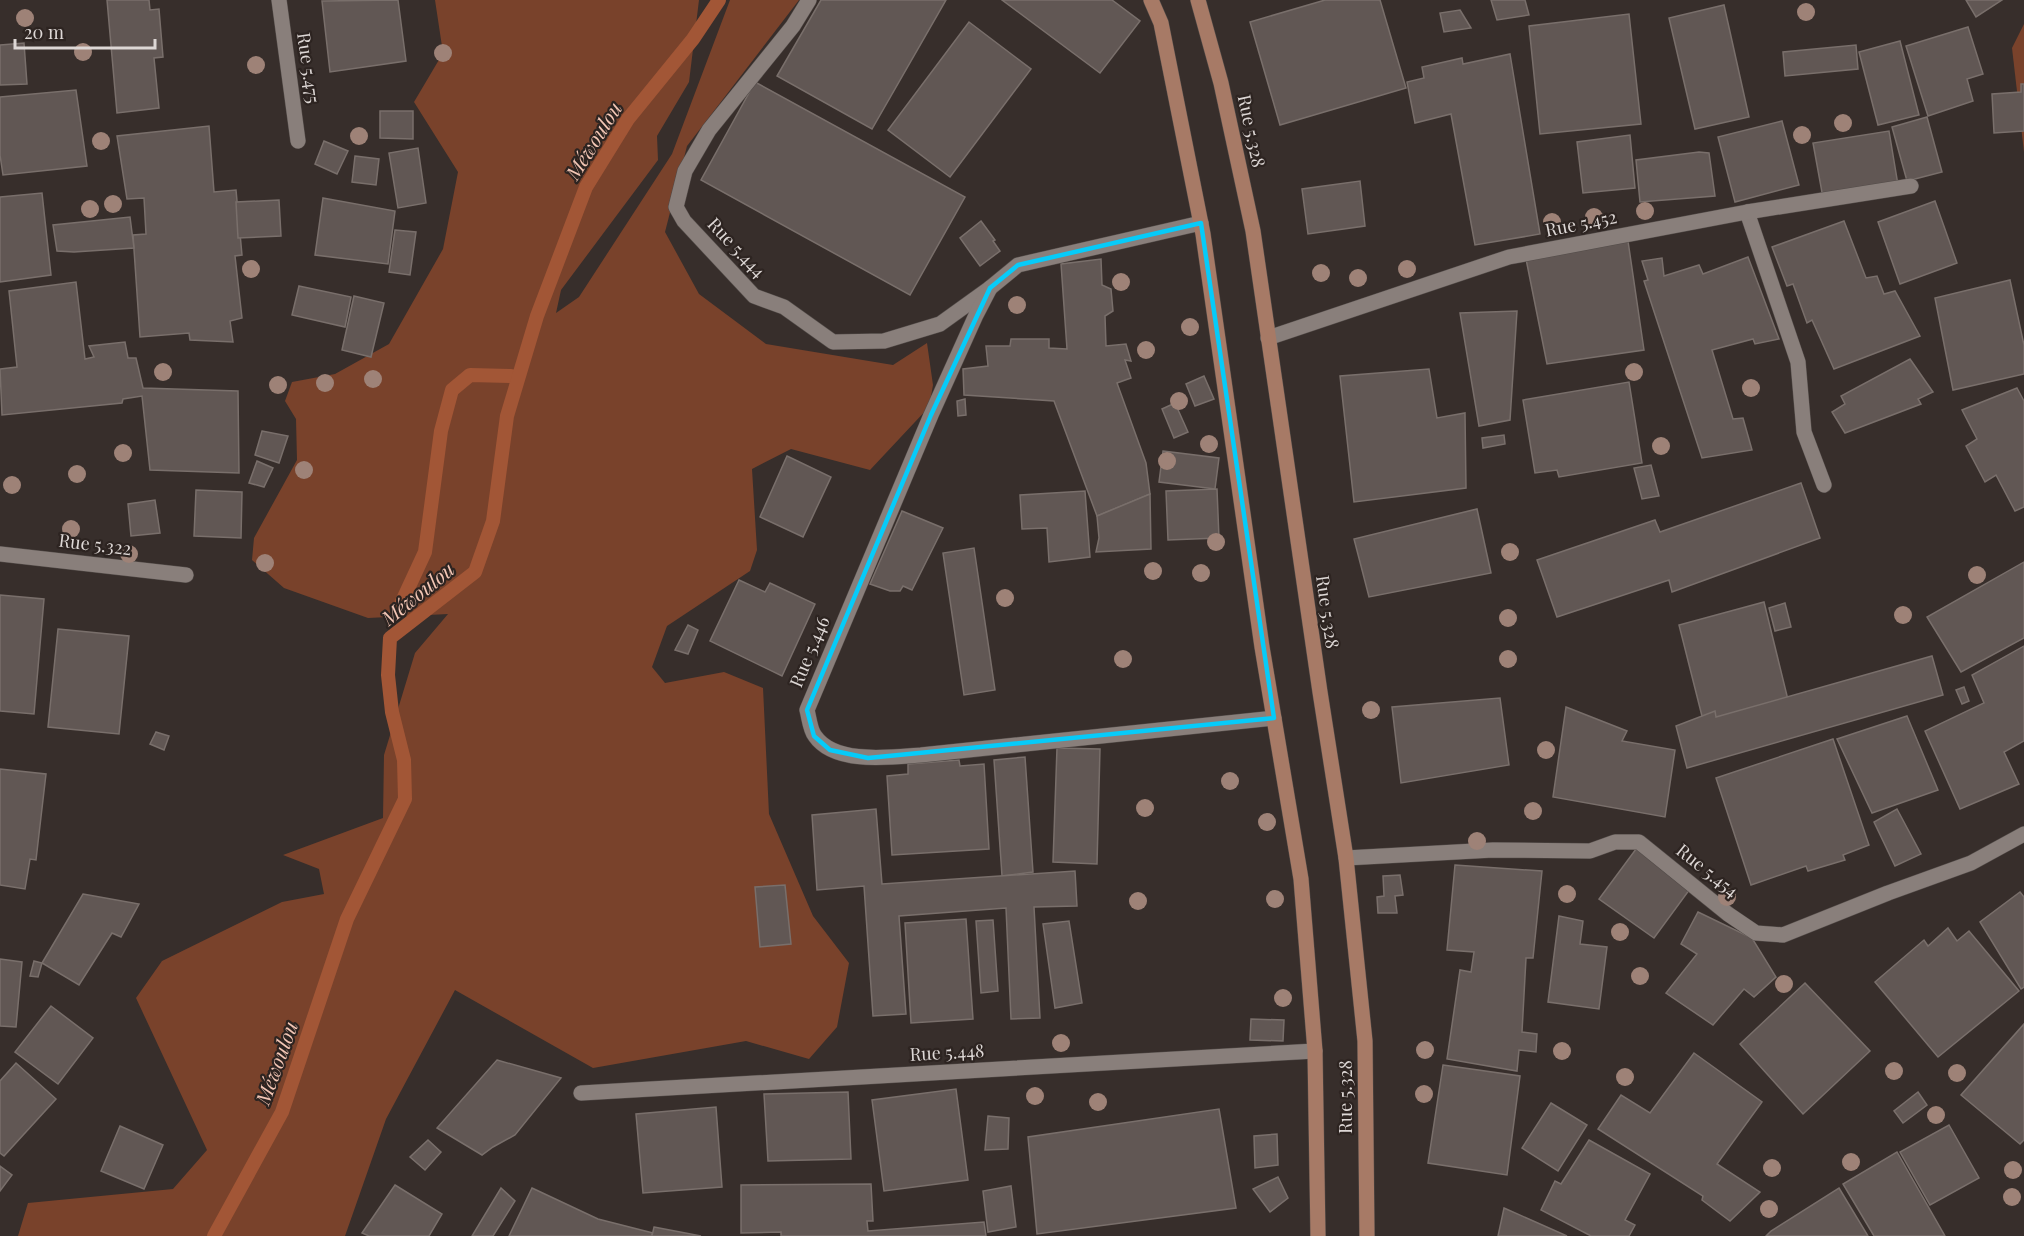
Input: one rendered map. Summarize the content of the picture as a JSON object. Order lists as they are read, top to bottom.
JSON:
{
  "streets": {
    "main road": ["Rue 5.328"],
    "street": [
      "Rue 5.475",
      "Rue 5.452",
      "Rue 5.444",
      "Rue 5.322",
      "Rue 5.446",
      "Rue 5.454",
      "Rue 5.448"
    ]
  },
  "crossings": [
    ["Rue 5.328", "Rue 5.452"],
    ["Rue 5.328", "Rue 5.444"],
    ["Rue 5.328", "Rue 5.446"],
    ["Rue 5.328", "Rue 5.454"],
    ["Rue 5.328", "Rue 5.448"],
    ["Rue 5.444", "Rue 5.446"]
  ],
  "water": ["Méwoulou"],
  "scale_bar": "20 m"
}
